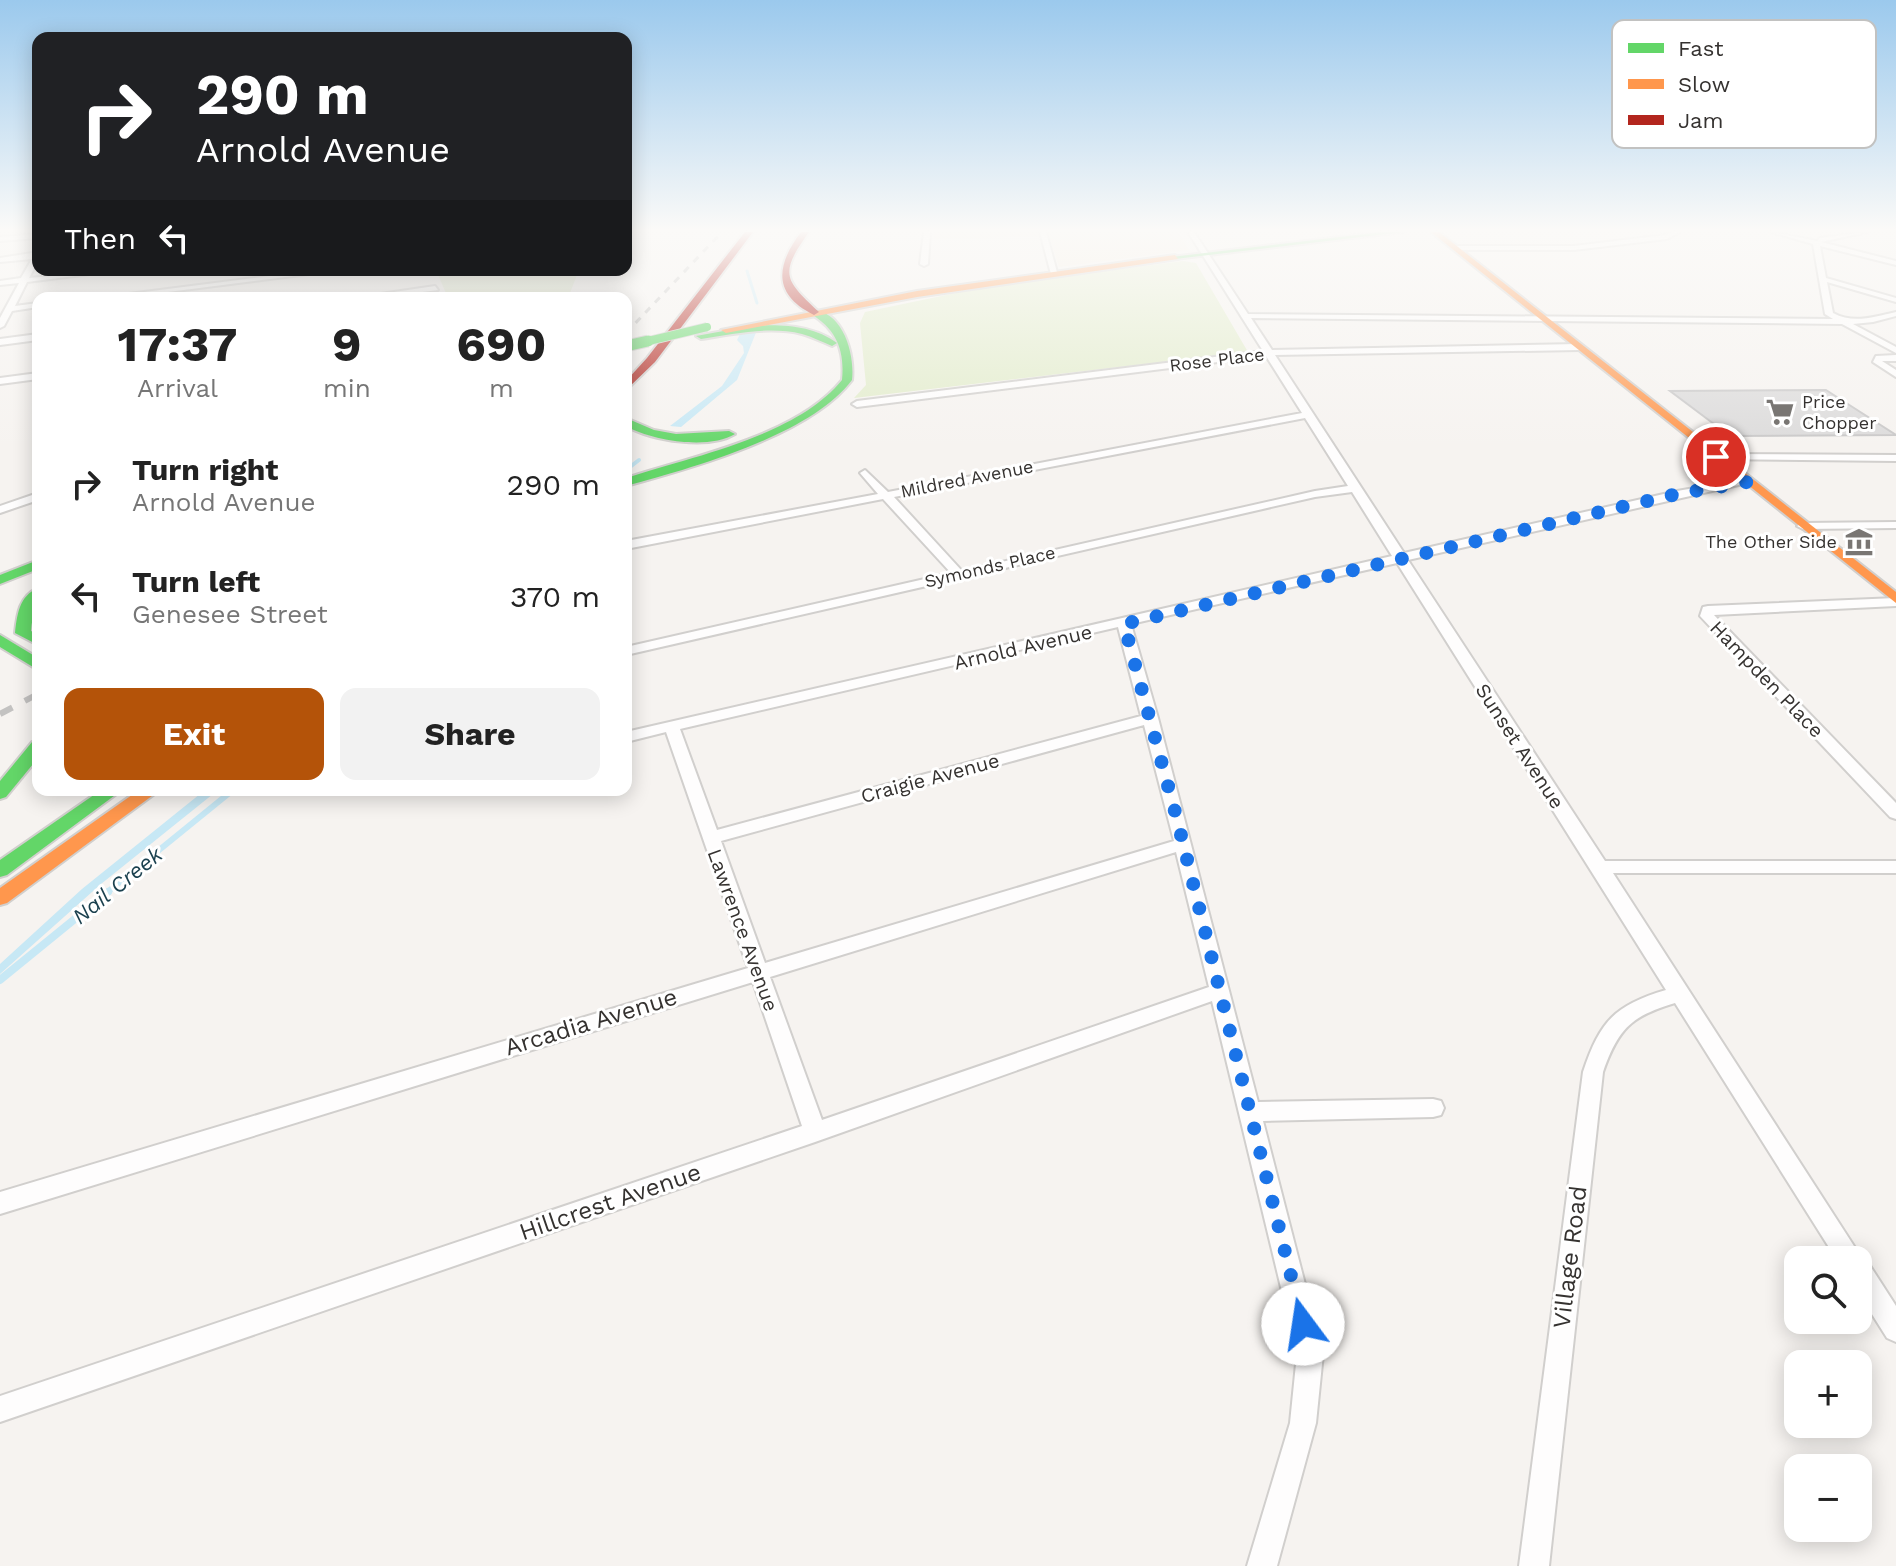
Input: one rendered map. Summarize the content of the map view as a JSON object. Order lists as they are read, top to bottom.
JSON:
{
  "streets": {
    "street": [
      "Rose Place",
      "Mildred Avenue",
      "Symonds Place",
      "Arnold Avenue",
      "Hampden Place",
      "Sunset Avenue",
      "Craigie Avenue",
      "Lawrence Avenue",
      "Arcadia Avenue",
      "Hillcrest Avenue",
      "Village Road"
    ]
  },
  "crossings": [
    ["Rose Place", "Sunset Avenue"],
    ["Mildred Avenue", "Sunset Avenue"],
    ["Symonds Place", "Sunset Avenue"],
    ["Arnold Avenue", "Sunset Avenue"],
    ["Arnold Avenue", "Lawrence Avenue"],
    ["Sunset Avenue", "Village Road"],
    ["Craigie Avenue", "Lawrence Avenue"],
    ["Lawrence Avenue", "Arcadia Avenue"],
    ["Lawrence Avenue", "Hillcrest Avenue"]
  ],
  "water": ["Nail Creek"],
  "places": {
    "supermarket": ["Price Chopper"],
    "museum": ["The Other Side"]
  },
  "legend": ["Fast", "Slow", "Jam"],
  "page": {
    "turn": ["290 m", "Arnold Avenue"],
    "then": "Then",
    "eta": [
      "17:37",
      "Arrival",
      "9",
      "min",
      "690",
      "m"
    ],
    "list": [
      {
        "name": "Turn right",
        "note": "Arnold Avenue",
        "value": "290 m"
      },
      {
        "name": "Turn left",
        "note": "Genesee Street",
        "value": "370 m"
      }
    ],
    "buttons": ["Exit", "Share"],
    "map_buttons": ["+", "−"]
  }
}
